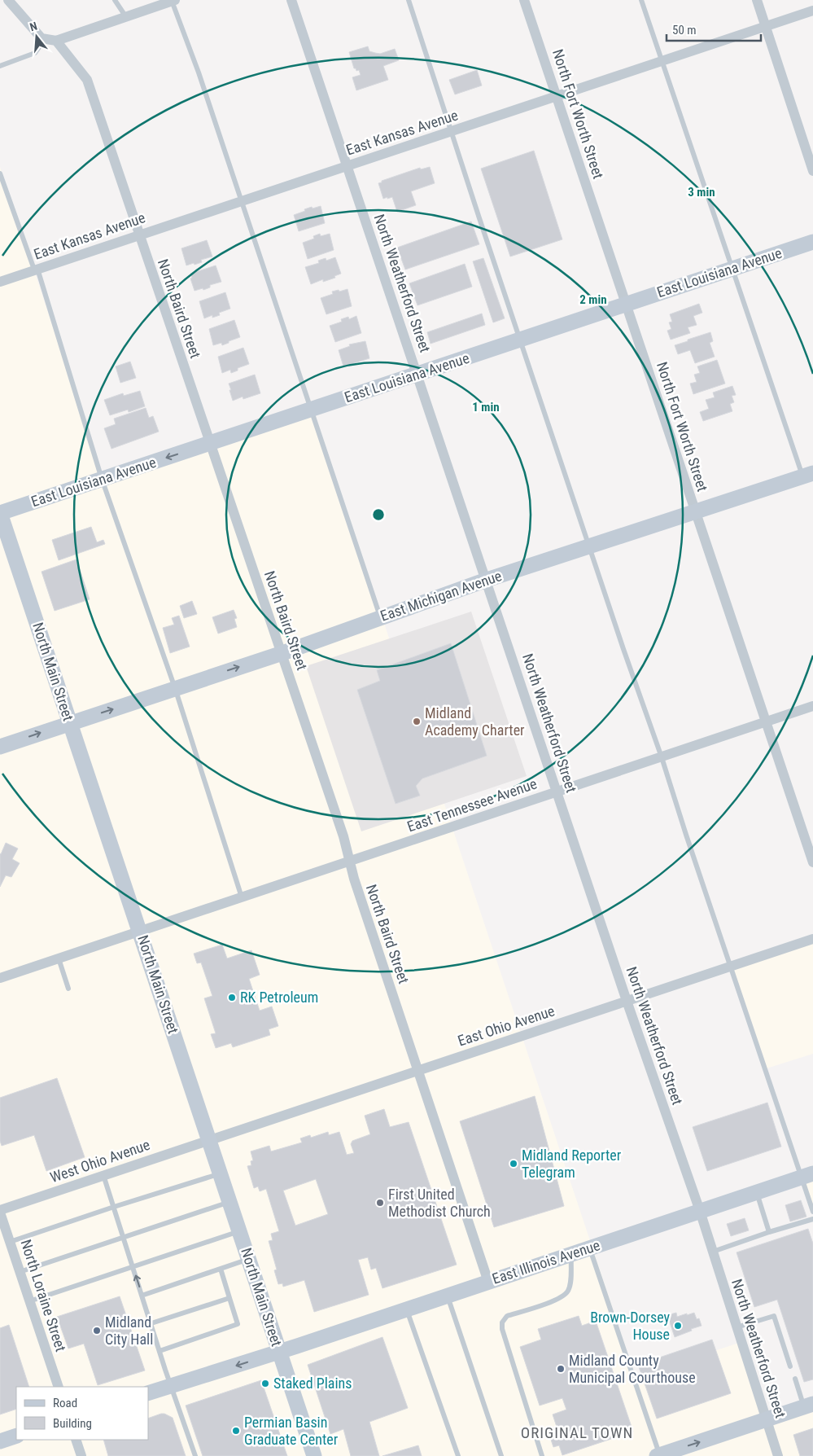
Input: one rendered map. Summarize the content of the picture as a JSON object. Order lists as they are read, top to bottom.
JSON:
{
  "streets": {
    "street": [
      "North Fort Worth Street",
      "East Kansas Avenue",
      "East Louisiana Avenue",
      "North Weatherford Street",
      "North Baird Street",
      "East Michigan Avenue",
      "North Main Street",
      "East Tennessee Avenue",
      "East Ohio Avenue",
      "West Ohio Avenue",
      "East Illinois Avenue",
      "North Loraine Street"
    ]
  },
  "crossings": [
    ["North Fort Worth Street", "East Kansas Avenue"],
    ["North Fort Worth Street", "East Louisiana Avenue"],
    ["North Fort Worth Street", "East Michigan Avenue"],
    ["North Fort Worth Street", "East Tennessee Avenue"],
    ["East Kansas Avenue", "North Weatherford Street"],
    ["East Kansas Avenue", "North Baird Street"],
    ["East Louisiana Avenue", "North Weatherford Street"],
    ["East Louisiana Avenue", "North Baird Street"],
    ["East Louisiana Avenue", "North Main Street"],
    ["North Weatherford Street", "East Michigan Avenue"],
    ["North Weatherford Street", "East Tennessee Avenue"],
    ["North Weatherford Street", "East Ohio Avenue"],
    ["North Weatherford Street", "East Illinois Avenue"],
    ["North Baird Street", "East Michigan Avenue"],
    ["North Baird Street", "East Tennessee Avenue"],
    ["North Baird Street", "East Ohio Avenue"],
    ["North Baird Street", "East Illinois Avenue"],
    ["East Michigan Avenue", "North Main Street"],
    ["North Main Street", "East Tennessee Avenue"],
    ["North Main Street", "East Ohio Avenue"],
    ["North Main Street", "West Ohio Avenue"],
    ["North Main Street", "East Illinois Avenue"],
    ["East Ohio Avenue", "West Ohio Avenue"],
    ["West Ohio Avenue", "North Loraine Street"]
  ],
  "districts": ["ORIGINAL TOWN"],
  "places": [
    "Midland Academy Charter",
    "RK Petroleum",
    "Midland Reporter Telegram",
    "First United Methodist Church",
    "Brown-Dorsey House",
    "Midland City Hall",
    "Midland County Municipal Courthouse",
    "Staked Plains",
    "Permian Basin Graduate Center"
  ],
  "legend": ["Road", "Building"],
  "scale_bar": "50 m",
  "north": "top",
  "rings": ["3 min", "2 min", "1 min"]
}
